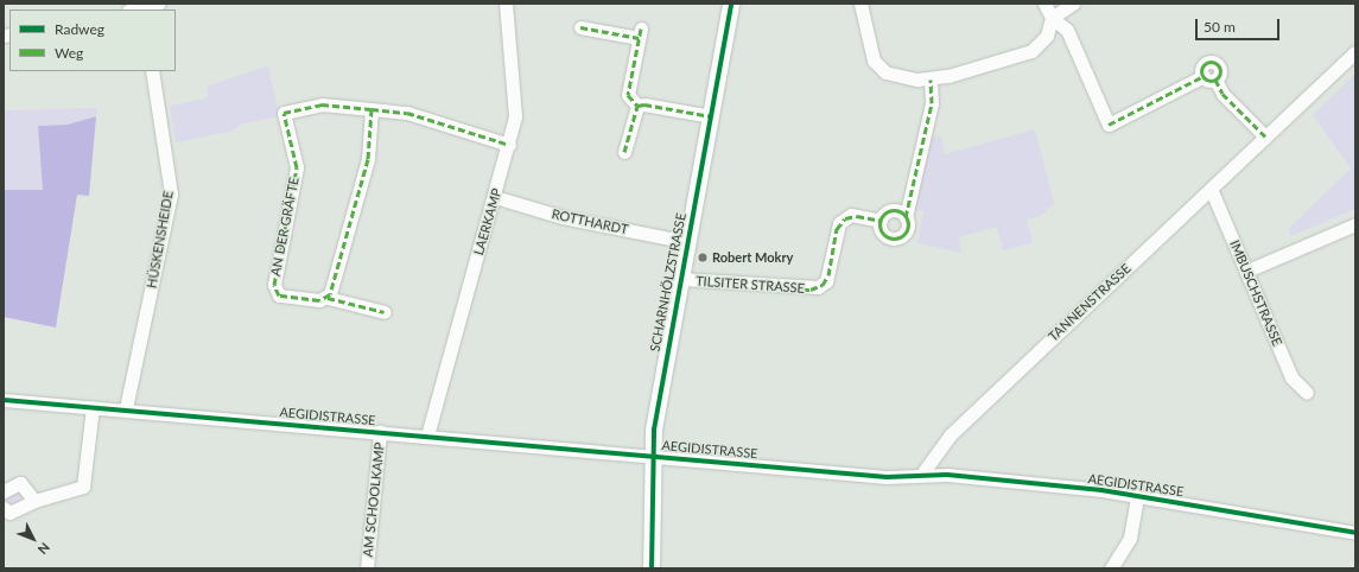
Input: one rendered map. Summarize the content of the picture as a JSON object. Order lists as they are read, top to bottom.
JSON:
{
  "streets": {
    "main road": ["SCHARNHÖLZSTRASSE"],
    "street": [
      "LAERKAMP",
      "ROTTHARDT",
      "AN DER GRÄFTE",
      "HÜSKENSHEIDE",
      "TILSITER STRASSE",
      "IMBUSCHSTRASSE",
      "TANNENSTRASSE",
      "AEGIDISTRASSE",
      "AM SCHOOLKAMP"
    ]
  },
  "crossings": [
    ["LAERKAMP", "ROTTHARDT"],
    ["LAERKAMP", "AN DER GRÄFTE"],
    ["LAERKAMP", "AEGIDISTRASSE"],
    ["ROTTHARDT", "SCHARNHÖLZSTRASSE"],
    ["HÜSKENSHEIDE", "AEGIDISTRASSE"],
    ["SCHARNHÖLZSTRASSE", "TILSITER STRASSE"],
    ["SCHARNHÖLZSTRASSE", "AEGIDISTRASSE"],
    ["IMBUSCHSTRASSE", "TANNENSTRASSE"],
    ["TANNENSTRASSE", "AEGIDISTRASSE"],
    ["AEGIDISTRASSE", "AM SCHOOLKAMP"]
  ],
  "places": ["Robert Mokry"],
  "legend": ["Radweg", "Weg"],
  "scale_bar": "50 m",
  "north": "bottom right"
}
